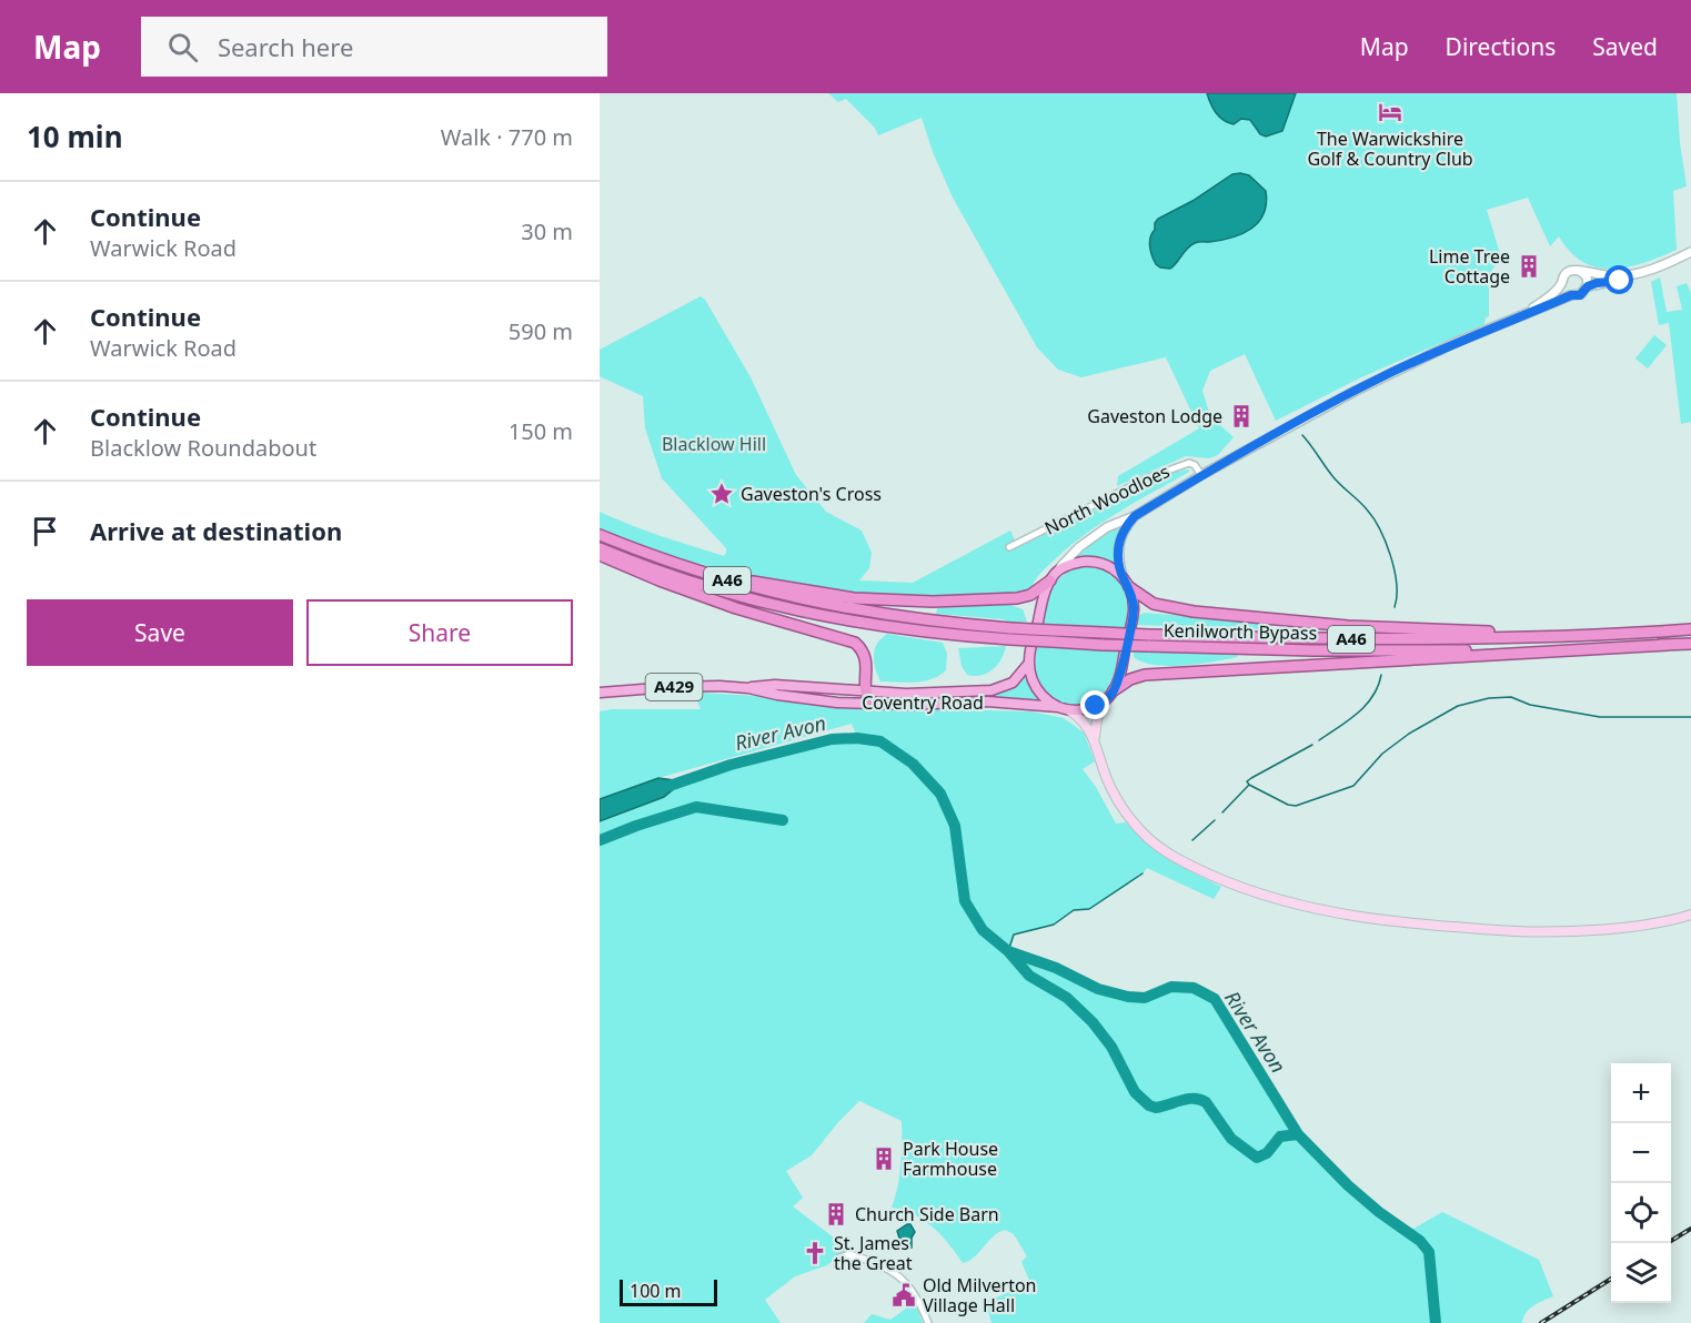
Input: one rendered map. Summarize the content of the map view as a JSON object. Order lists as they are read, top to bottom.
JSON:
{
  "streets": {
    "highway": ["A46", "Kenilworth Bypass"],
    "main road": ["A429", "Coventry Road"],
    "street": ["North Woodloes"]
  },
  "crossings": [
    ["A46", "Kenilworth Bypass"],
    ["A46", "Coventry Road"]
  ],
  "water": ["River Avon"],
  "parks": ["Blacklow Hill"],
  "places": {
    "hotel": ["The Warwickshire Golf & Country Club"],
    "building": [
      "Lime Tree Cottage",
      "Gaveston Lodge",
      "Park House Farmhouse",
      "Church Side Barn"
    ],
    "place": ["Gaveston's Cross"],
    "church": ["St. James the Great"],
    "public building": ["Old Milverton Village Hall"]
  },
  "scale_bar": "100 m",
  "page": {
    "header": "Map",
    "search": "Search here",
    "nav": ["Map", "Directions", "Saved"],
    "heading": ["10 min", "Walk · 770 m"],
    "list": [
      ["Continue", "Warwick Road", "30 m"],
      ["Continue", "Warwick Road", "590 m"],
      ["Continue", "Blacklow Roundabout", "150 m"],
      "Arrive at destination"
    ],
    "buttons": ["Save", "Share"],
    "map_buttons": ["+", "−"],
    "scale": "100 m"
  }
}
